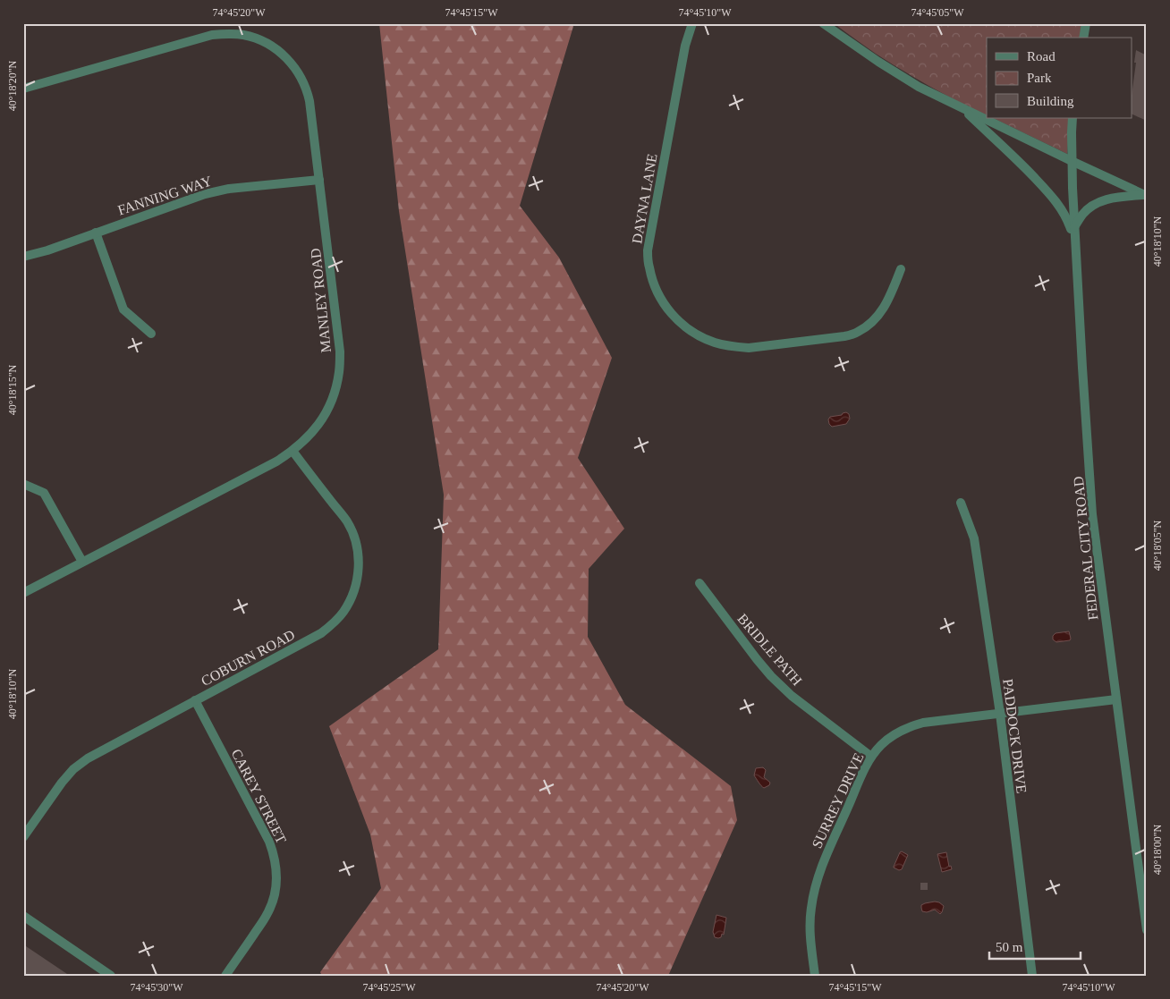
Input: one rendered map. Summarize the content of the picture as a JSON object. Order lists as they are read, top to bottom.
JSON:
{
  "streets": {
    "street": [
      "FANNING WAY",
      "DAYNA LANE",
      "MANLEY ROAD",
      "FEDERAL CITY ROAD",
      "BRIDLE PATH",
      "COBURN ROAD",
      "PADDOCK DRIVE",
      "CAREY STREET",
      "SURREY DRIVE"
    ]
  },
  "crossings": [
    ["FANNING WAY", "MANLEY ROAD"],
    ["MANLEY ROAD", "COBURN ROAD"],
    ["FEDERAL CITY ROAD", "SURREY DRIVE"],
    ["BRIDLE PATH", "SURREY DRIVE"],
    ["COBURN ROAD", "CAREY STREET"],
    ["PADDOCK DRIVE", "SURREY DRIVE"]
  ],
  "legend": ["Road", "Park", "Building"],
  "scale_bar": "50 m",
  "coordinates": [
    "74°45'20\"W",
    "74°45'15\"W",
    "74°45'10\"W",
    "74°45'05\"W",
    "40°18'20\"N",
    "40°18'10\"N",
    "40°18'15\"N",
    "40°18'05\"N",
    "40°18'00\"N",
    "74°45'30\"W",
    "74°45'25\"W"
  ]
}
